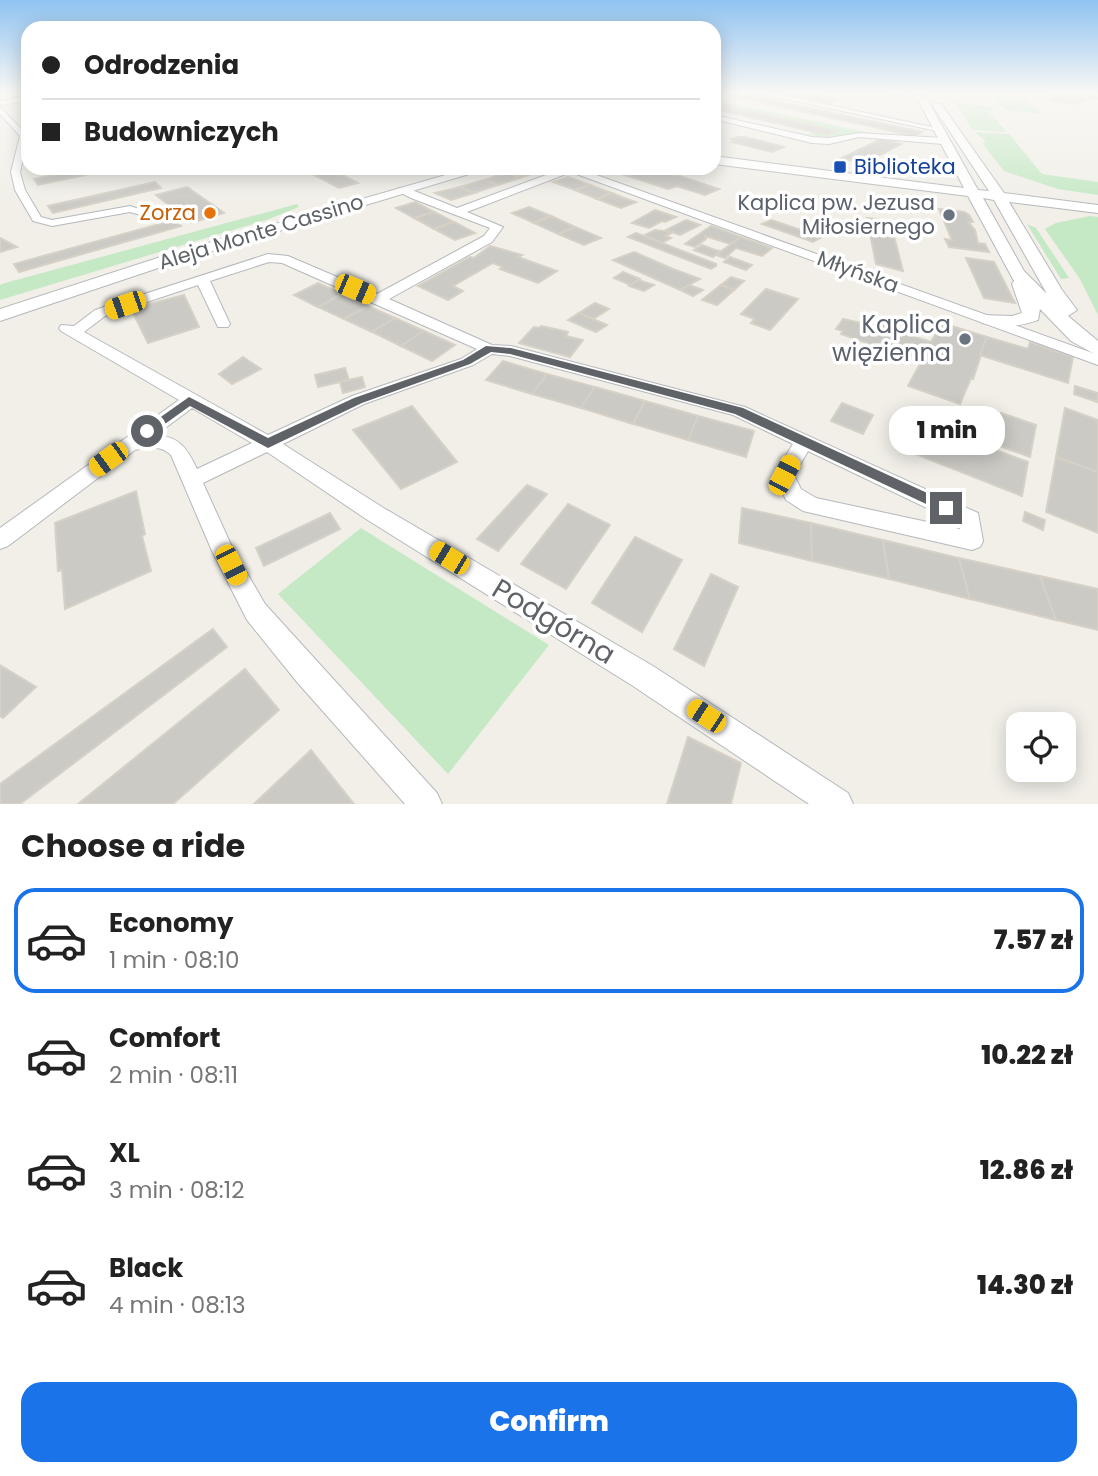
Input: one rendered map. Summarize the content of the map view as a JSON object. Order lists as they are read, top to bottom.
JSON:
{
  "streets": {
    "street": ["Aleja Monte Cassino", "Młyńska", "Podgórna"]
  },
  "places": {
    "transit": ["Biblioteka"],
    "other": ["Zorza", "Kaplica pw. Jezusa Miłosiernego", "Kaplica więzienna"]
  },
  "page": {
    "banner": ["Odrodzenia", "Budowniczych"],
    "bubble": "1 min",
    "heading": "Choose a ride",
    "list": [
      {
        "name": "Economy",
        "note": "1 min · 08:10",
        "value": "7.57 zł"
      },
      {
        "name": "Comfort",
        "note": "2 min · 08:11",
        "value": "10.22 zł"
      },
      {
        "name": "XL",
        "note": "3 min · 08:12",
        "value": "12.86 zł"
      },
      {
        "name": "Black",
        "note": "4 min · 08:13",
        "value": "14.30 zł"
      }
    ],
    "buttons": "Confirm"
  }
}
